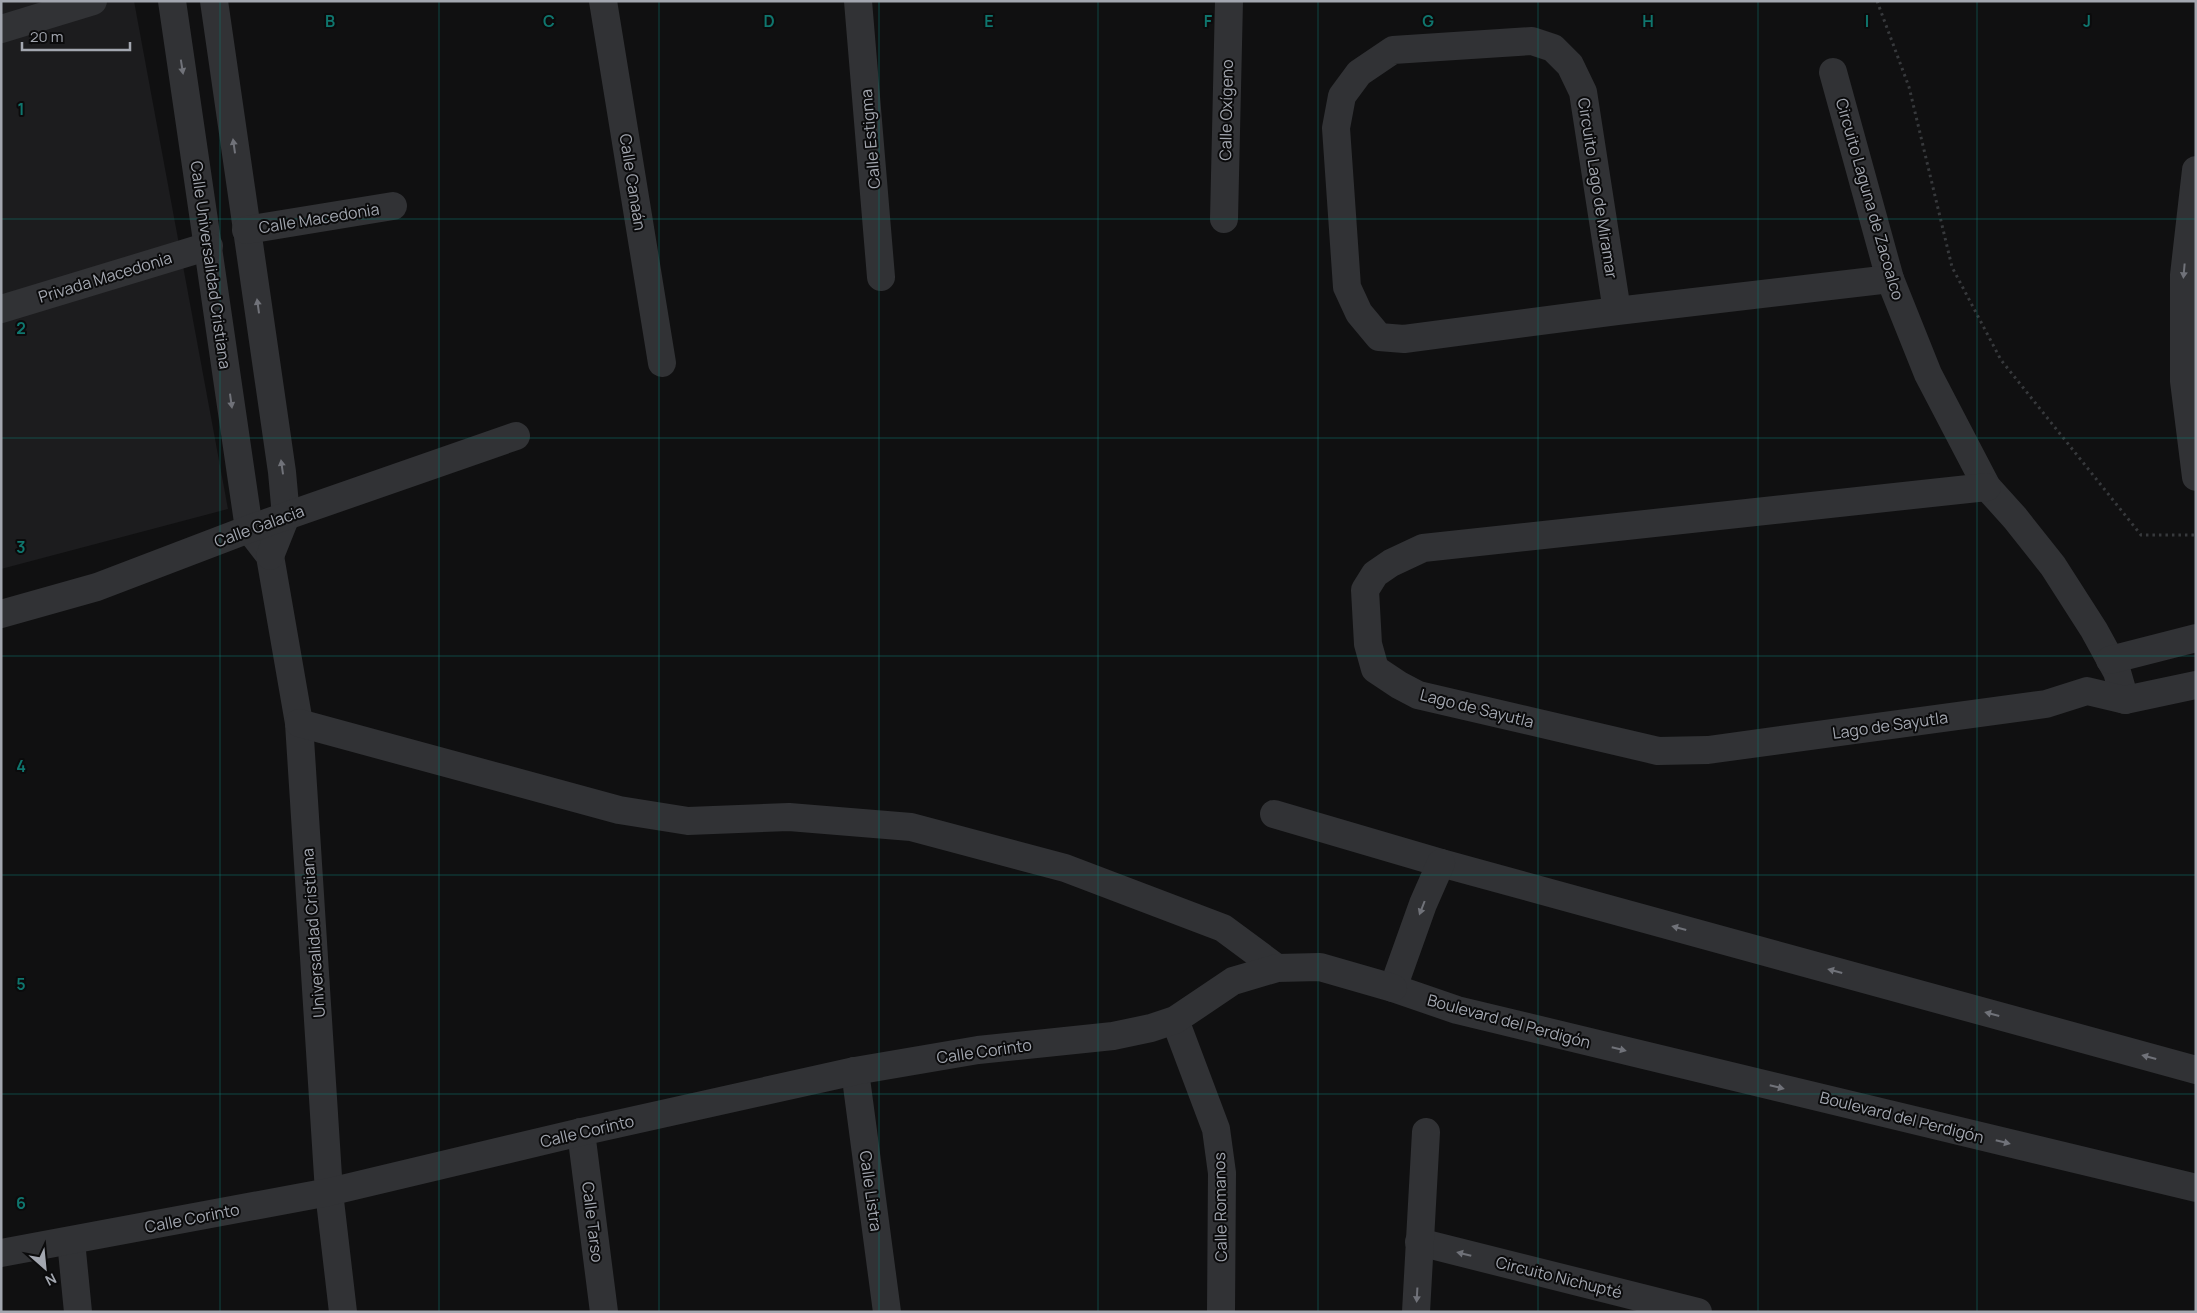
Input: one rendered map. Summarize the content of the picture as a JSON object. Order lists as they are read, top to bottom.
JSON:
{
  "streets": {
    "street": [
      "Calle Oxígeno",
      "Calle Estigma",
      "Calle Canaán",
      "Circuito Lago de Miramar",
      "Circuito Laguna de Zacoalco",
      "Calle Macedonia",
      "Calle Universalidad Cristiana",
      "Privada Macedonia",
      "Calle Galacia",
      "Lago de Sayutla",
      "Universalidad Cristiana",
      "Boulevard del Perdigón",
      "Calle Corinto",
      "Calle Listra",
      "Calle Romanos",
      "Calle Tarso",
      "Circuito Nichupté"
    ]
  },
  "crossings": [
    ["Circuito Lago de Miramar", "Circuito Laguna de Zacoalco"],
    ["Circuito Laguna de Zacoalco", "Lago de Sayutla"],
    ["Calle Universalidad Cristiana", "Privada Macedonia"],
    ["Calle Universalidad Cristiana", "Calle Galacia"],
    ["Calle Universalidad Cristiana", "Universalidad Cristiana"],
    ["Calle Galacia", "Universalidad Cristiana"],
    ["Universalidad Cristiana", "Calle Corinto"],
    ["Boulevard del Perdigón", "Calle Corinto"],
    ["Calle Corinto", "Calle Listra"],
    ["Calle Corinto", "Calle Romanos"],
    ["Calle Corinto", "Calle Tarso"]
  ],
  "one_way": ["Circuito Nichupté"],
  "scale_bar": "20 m",
  "north": "bottom right",
  "grid": {
    "columns": [
      "B",
      "C",
      "D",
      "E",
      "F",
      "G",
      "H",
      "I",
      "J"
    ],
    "rows": [
      "1",
      "2",
      "3",
      "4",
      "5",
      "6"
    ]
  }
}
